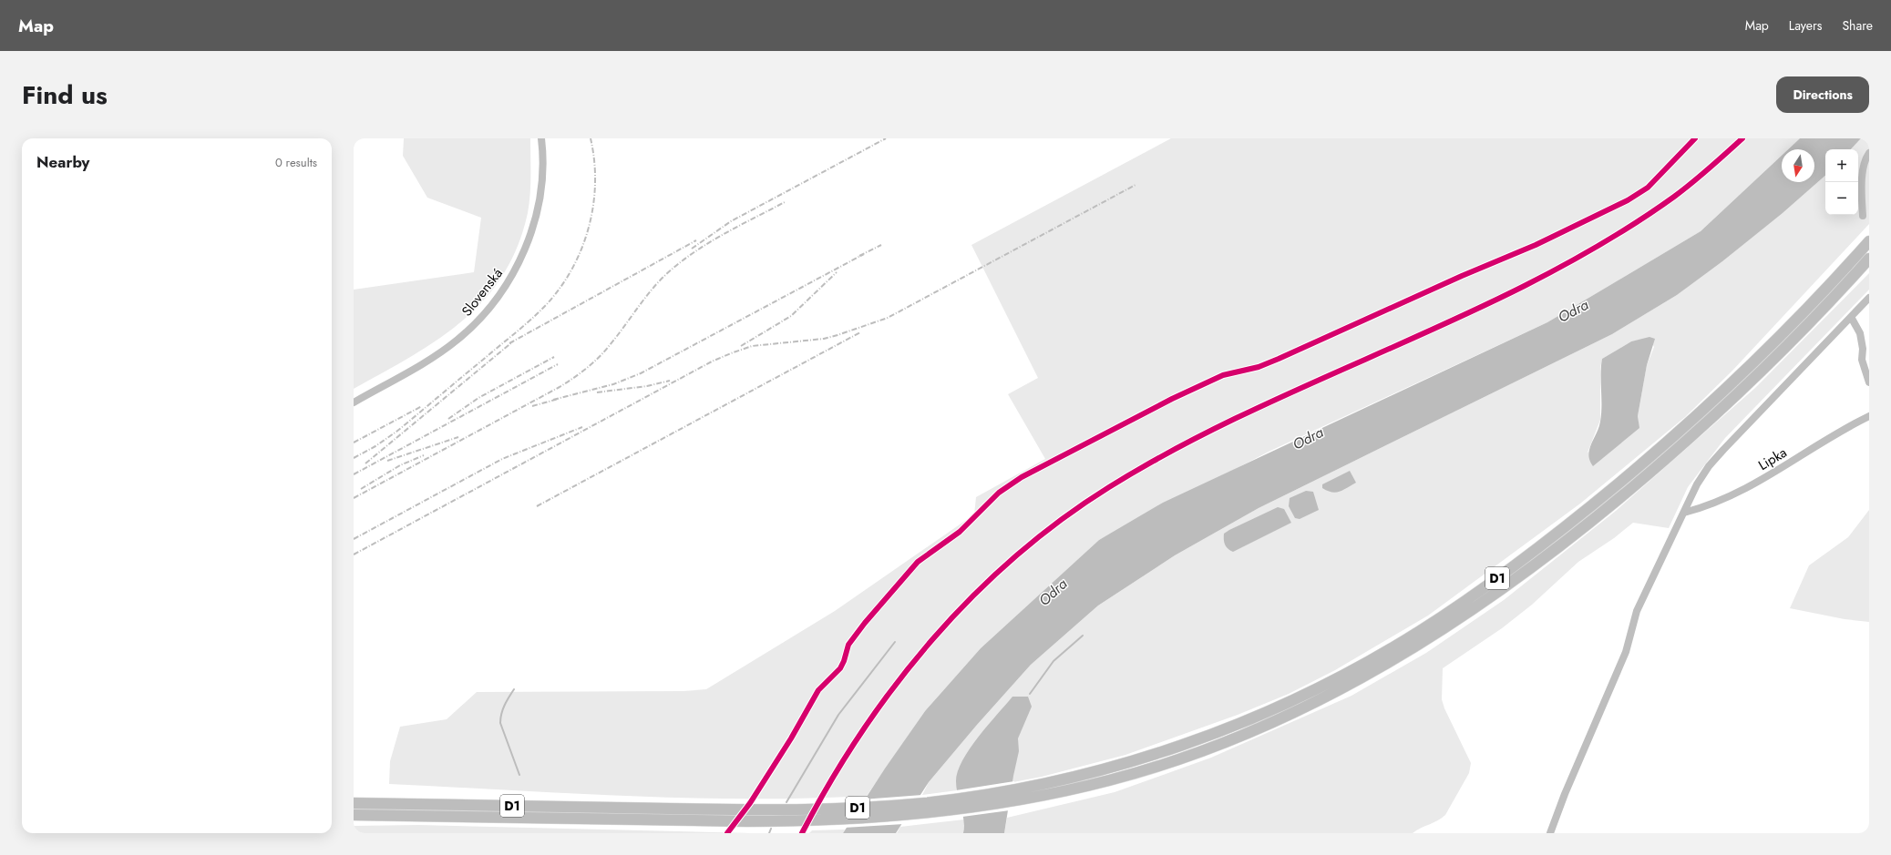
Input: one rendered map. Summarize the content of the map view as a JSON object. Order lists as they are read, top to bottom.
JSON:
{
  "streets": {
    "highway": ["D1"],
    "street": ["Slovenská", "Lipka"]
  },
  "water": ["Odra"],
  "north": "bottom",
  "page": {
    "header": "Map",
    "nav": ["Map", "Layers", "Share"],
    "title": "Find us",
    "buttons": "Directions",
    "heading": ["Nearby", "0 results"],
    "map_buttons": ["+", "−"]
  }
}
